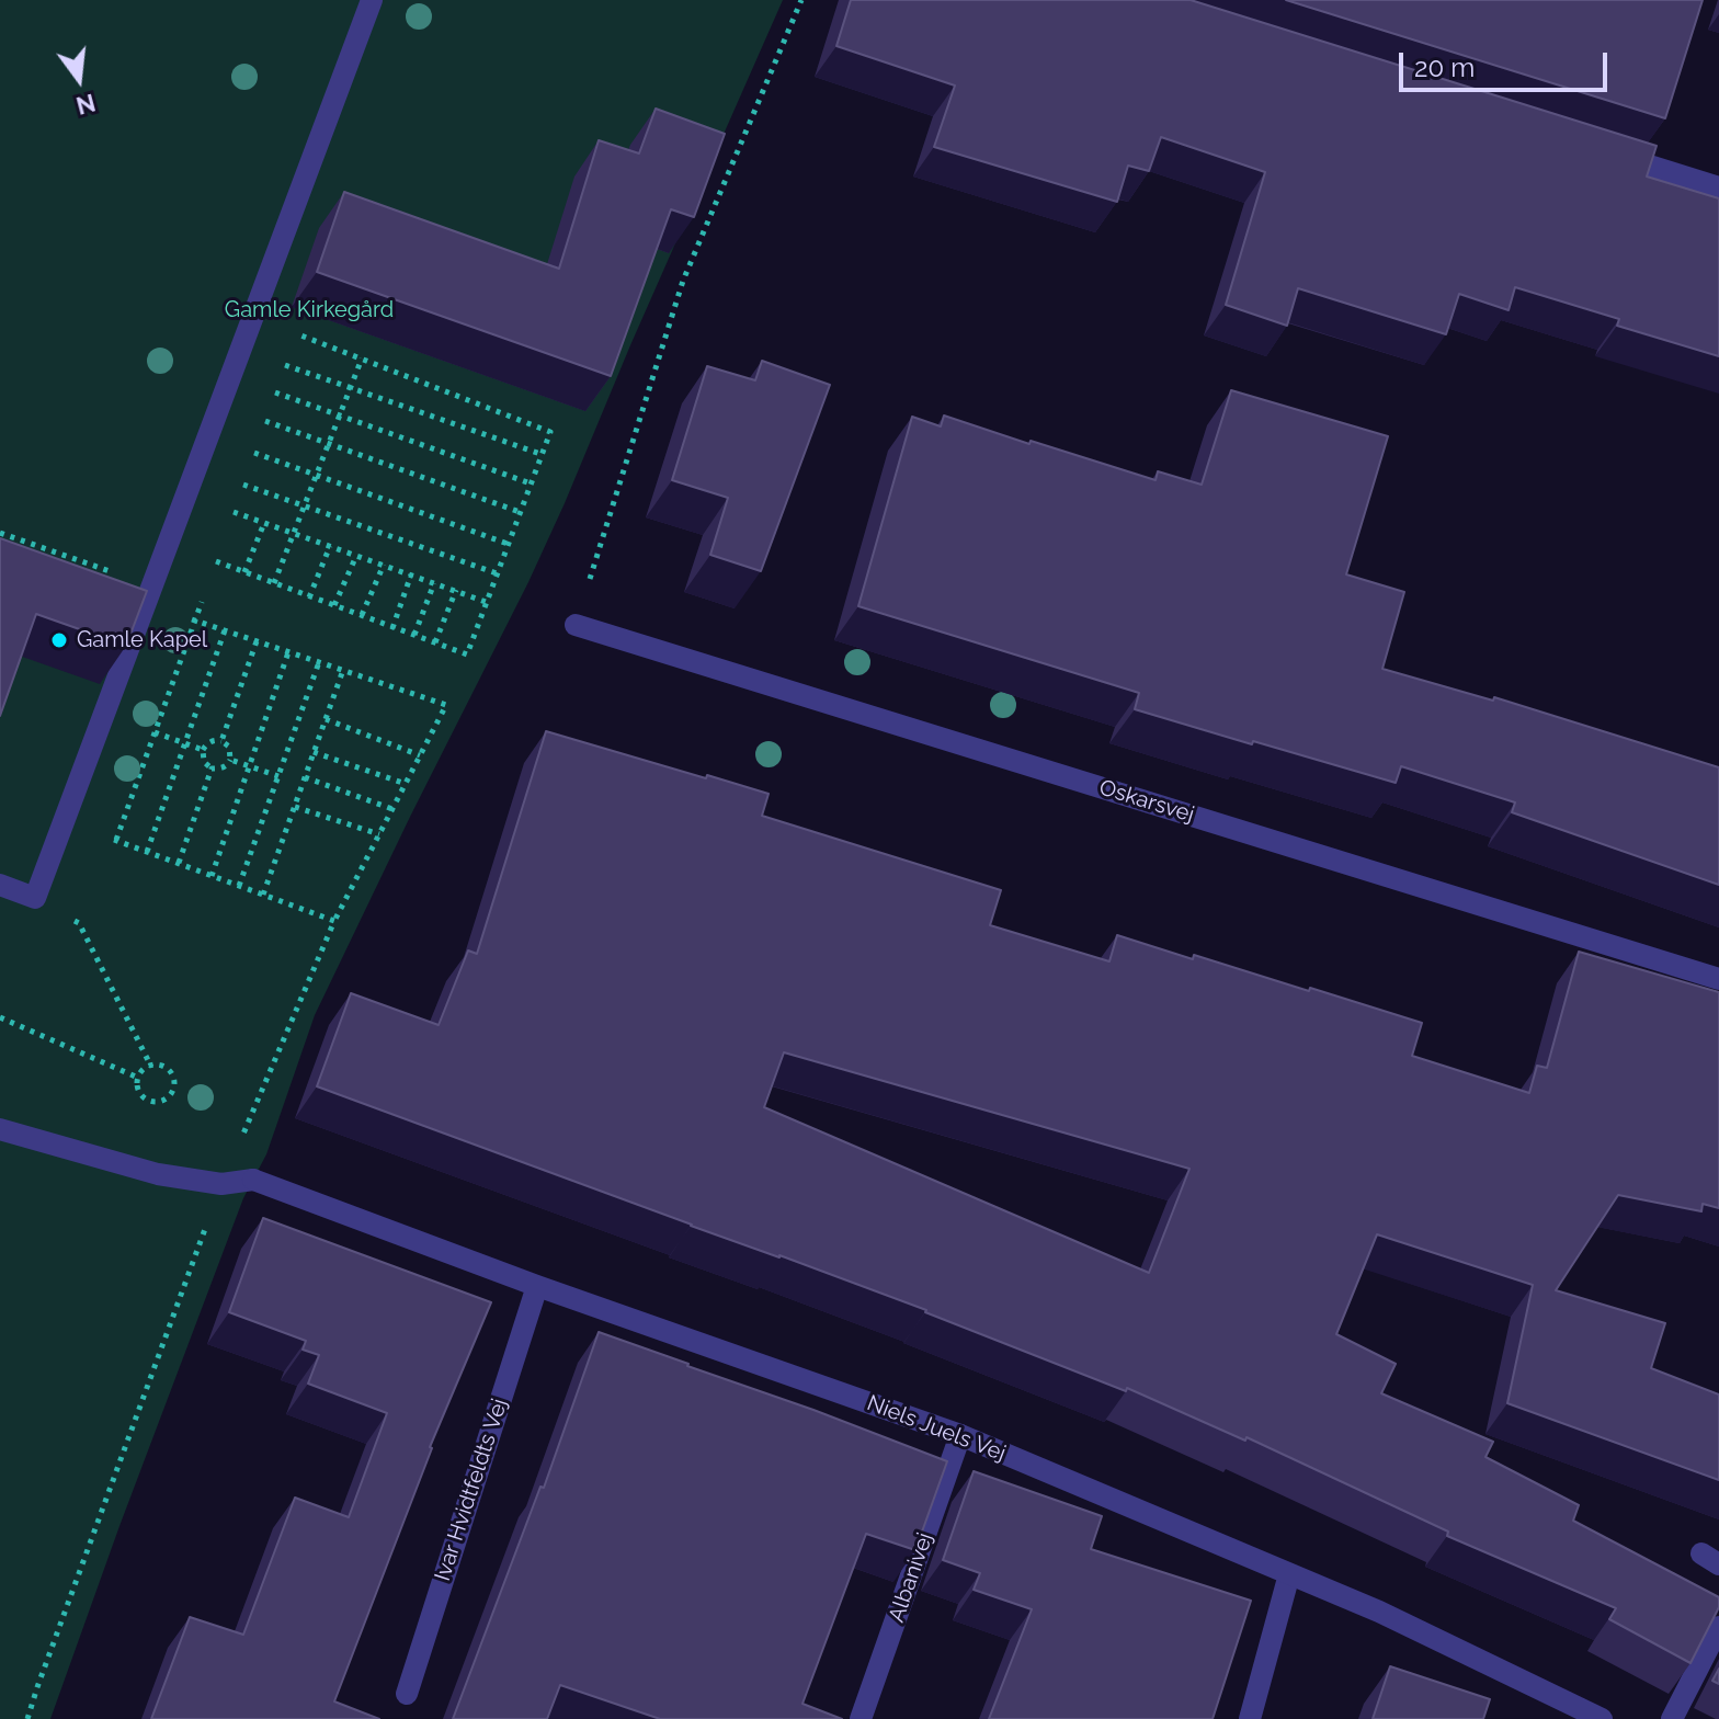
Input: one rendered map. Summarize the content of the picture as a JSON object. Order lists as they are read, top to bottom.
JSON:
{
  "streets": {
    "street": [
      "Oskarsvej",
      "Niels Juels Vej",
      "Ivar Hvidtfeldts Vej",
      "Albanivej"
    ]
  },
  "crossings": [
    ["Niels Juels Vej", "Ivar Hvidtfeldts Vej"],
    ["Niels Juels Vej", "Albanivej"]
  ],
  "parks": ["Gamle Kirkegård"],
  "places": ["Gamle Kapel"],
  "scale_bar": "20 m",
  "north": "bottom"
}
